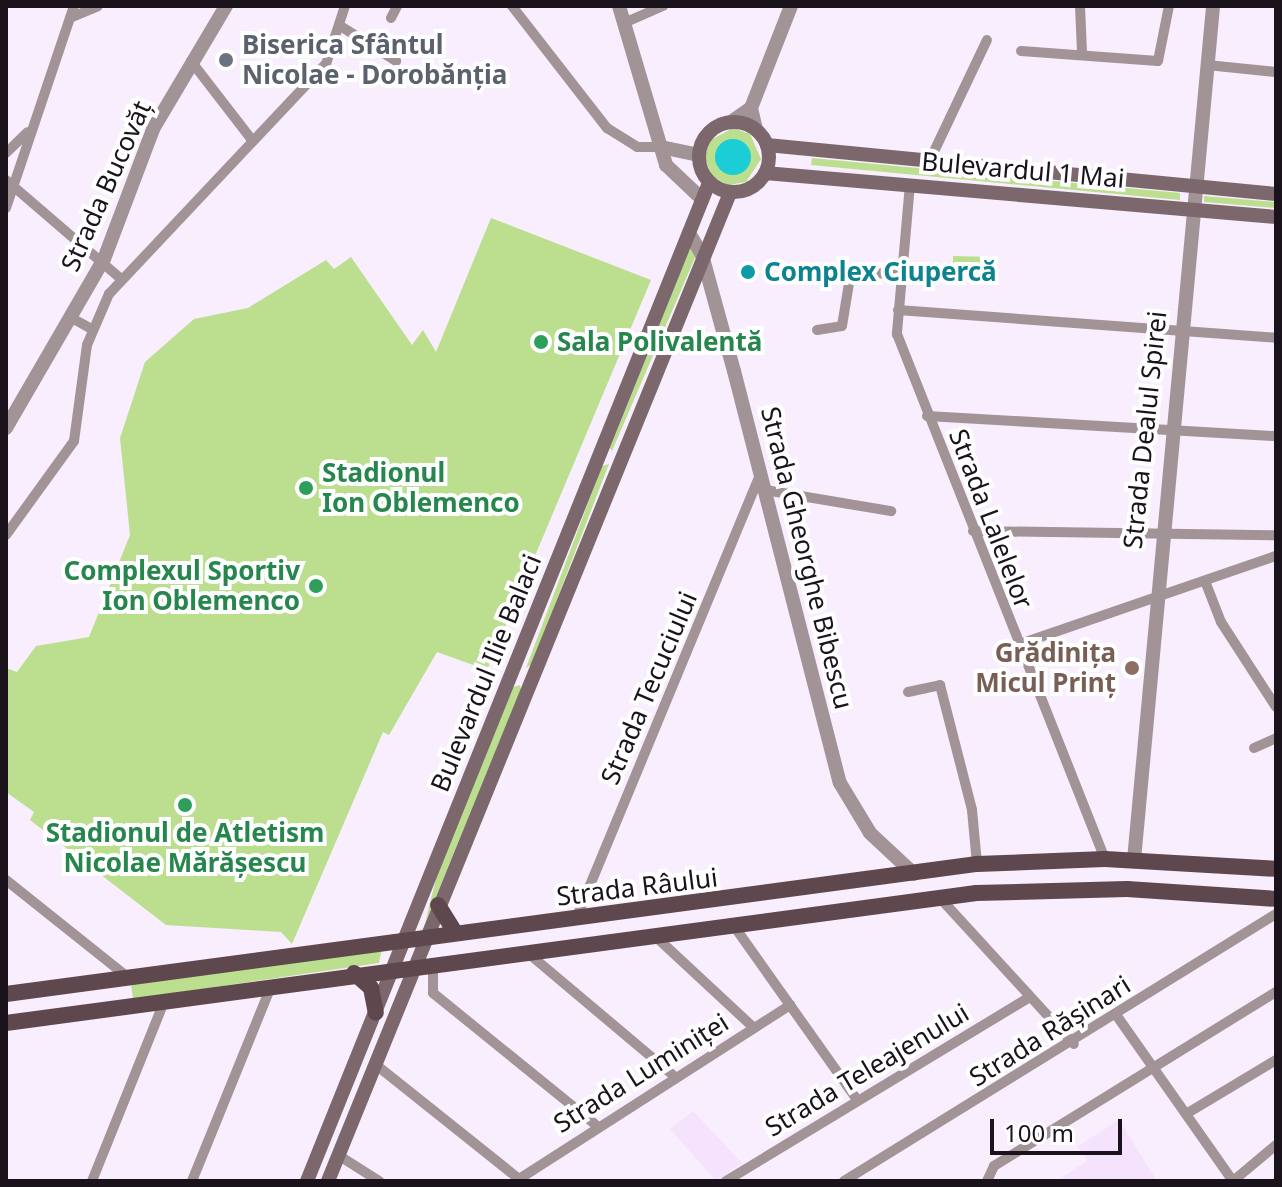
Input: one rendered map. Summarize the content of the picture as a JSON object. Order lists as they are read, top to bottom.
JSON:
{
  "streets": {
    "main road": ["Bulevardul 1 Mai", "Bulevardul Ilie Balaci", "Strada Râului"],
    "street": [
      "Strada Bucovăț",
      "Strada Dealul Spirei",
      "Strada Lalelelor",
      "Strada Gheorghe Bibescu",
      "Strada Tecuciului",
      "Strada Rășinari",
      "Strada Teleajenului",
      "Strada Luminiței"
    ]
  },
  "crossings": [
    ["Bulevardul 1 Mai", "Strada Dealul Spirei"],
    ["Bulevardul 1 Mai", "Strada Lalelelor"],
    ["Bulevardul 1 Mai", "Bulevardul Ilie Balaci"],
    ["Strada Dealul Spirei", "Strada Râului"],
    ["Strada Lalelelor", "Strada Râului"],
    ["Strada Gheorghe Bibescu", "Bulevardul Ilie Balaci"],
    ["Strada Gheorghe Bibescu", "Strada Tecuciului"],
    ["Strada Gheorghe Bibescu", "Strada Râului"],
    ["Bulevardul Ilie Balaci", "Strada Râului"],
    ["Strada Tecuciului", "Strada Râului"]
  ],
  "places": [
    "Biserica Sfântul Nicolae - Dorobănția",
    "Complex Ciupercă",
    "Sala Polivalentă",
    "Stadionul Ion Oblemenco",
    "Complexul Sportiv Ion Oblemenco",
    "Grădinița Micul Prinț",
    "Stadionul de Atletism Nicolae Mărășescu"
  ],
  "scale_bar": "100 m"
}
